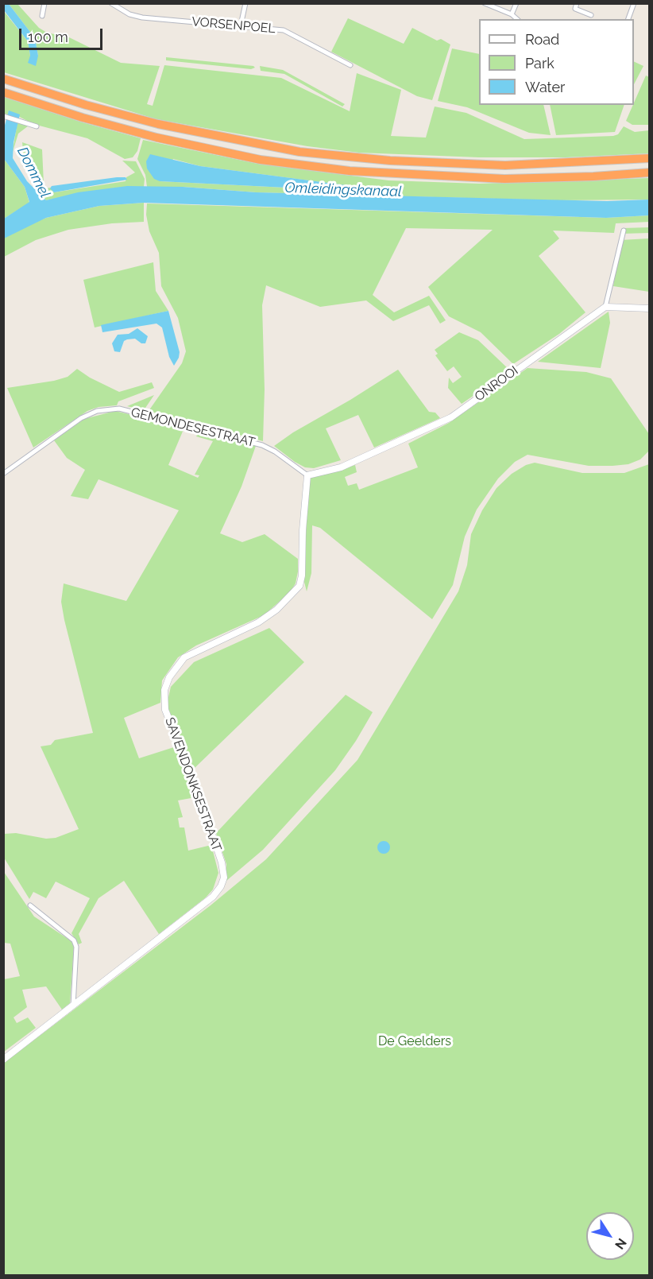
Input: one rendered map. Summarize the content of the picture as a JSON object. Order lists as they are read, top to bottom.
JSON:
{
  "streets": {
    "street": [
      "VORSENPOEL",
      "ONROOI",
      "GEMONDESESTRAAT",
      "SAVENDONKSESTRAAT"
    ]
  },
  "crossings": [
    ["ONROOI", "GEMONDESESTRAAT"],
    ["ONROOI", "SAVENDONKSESTRAAT"],
    ["GEMONDESESTRAAT", "SAVENDONKSESTRAAT"]
  ],
  "water": ["Dommel", "Omleidingskanaal"],
  "parks": ["De Geelders"],
  "legend": ["Road", "Park", "Water"],
  "scale_bar": "100 m",
  "north": "bottom right"
}
